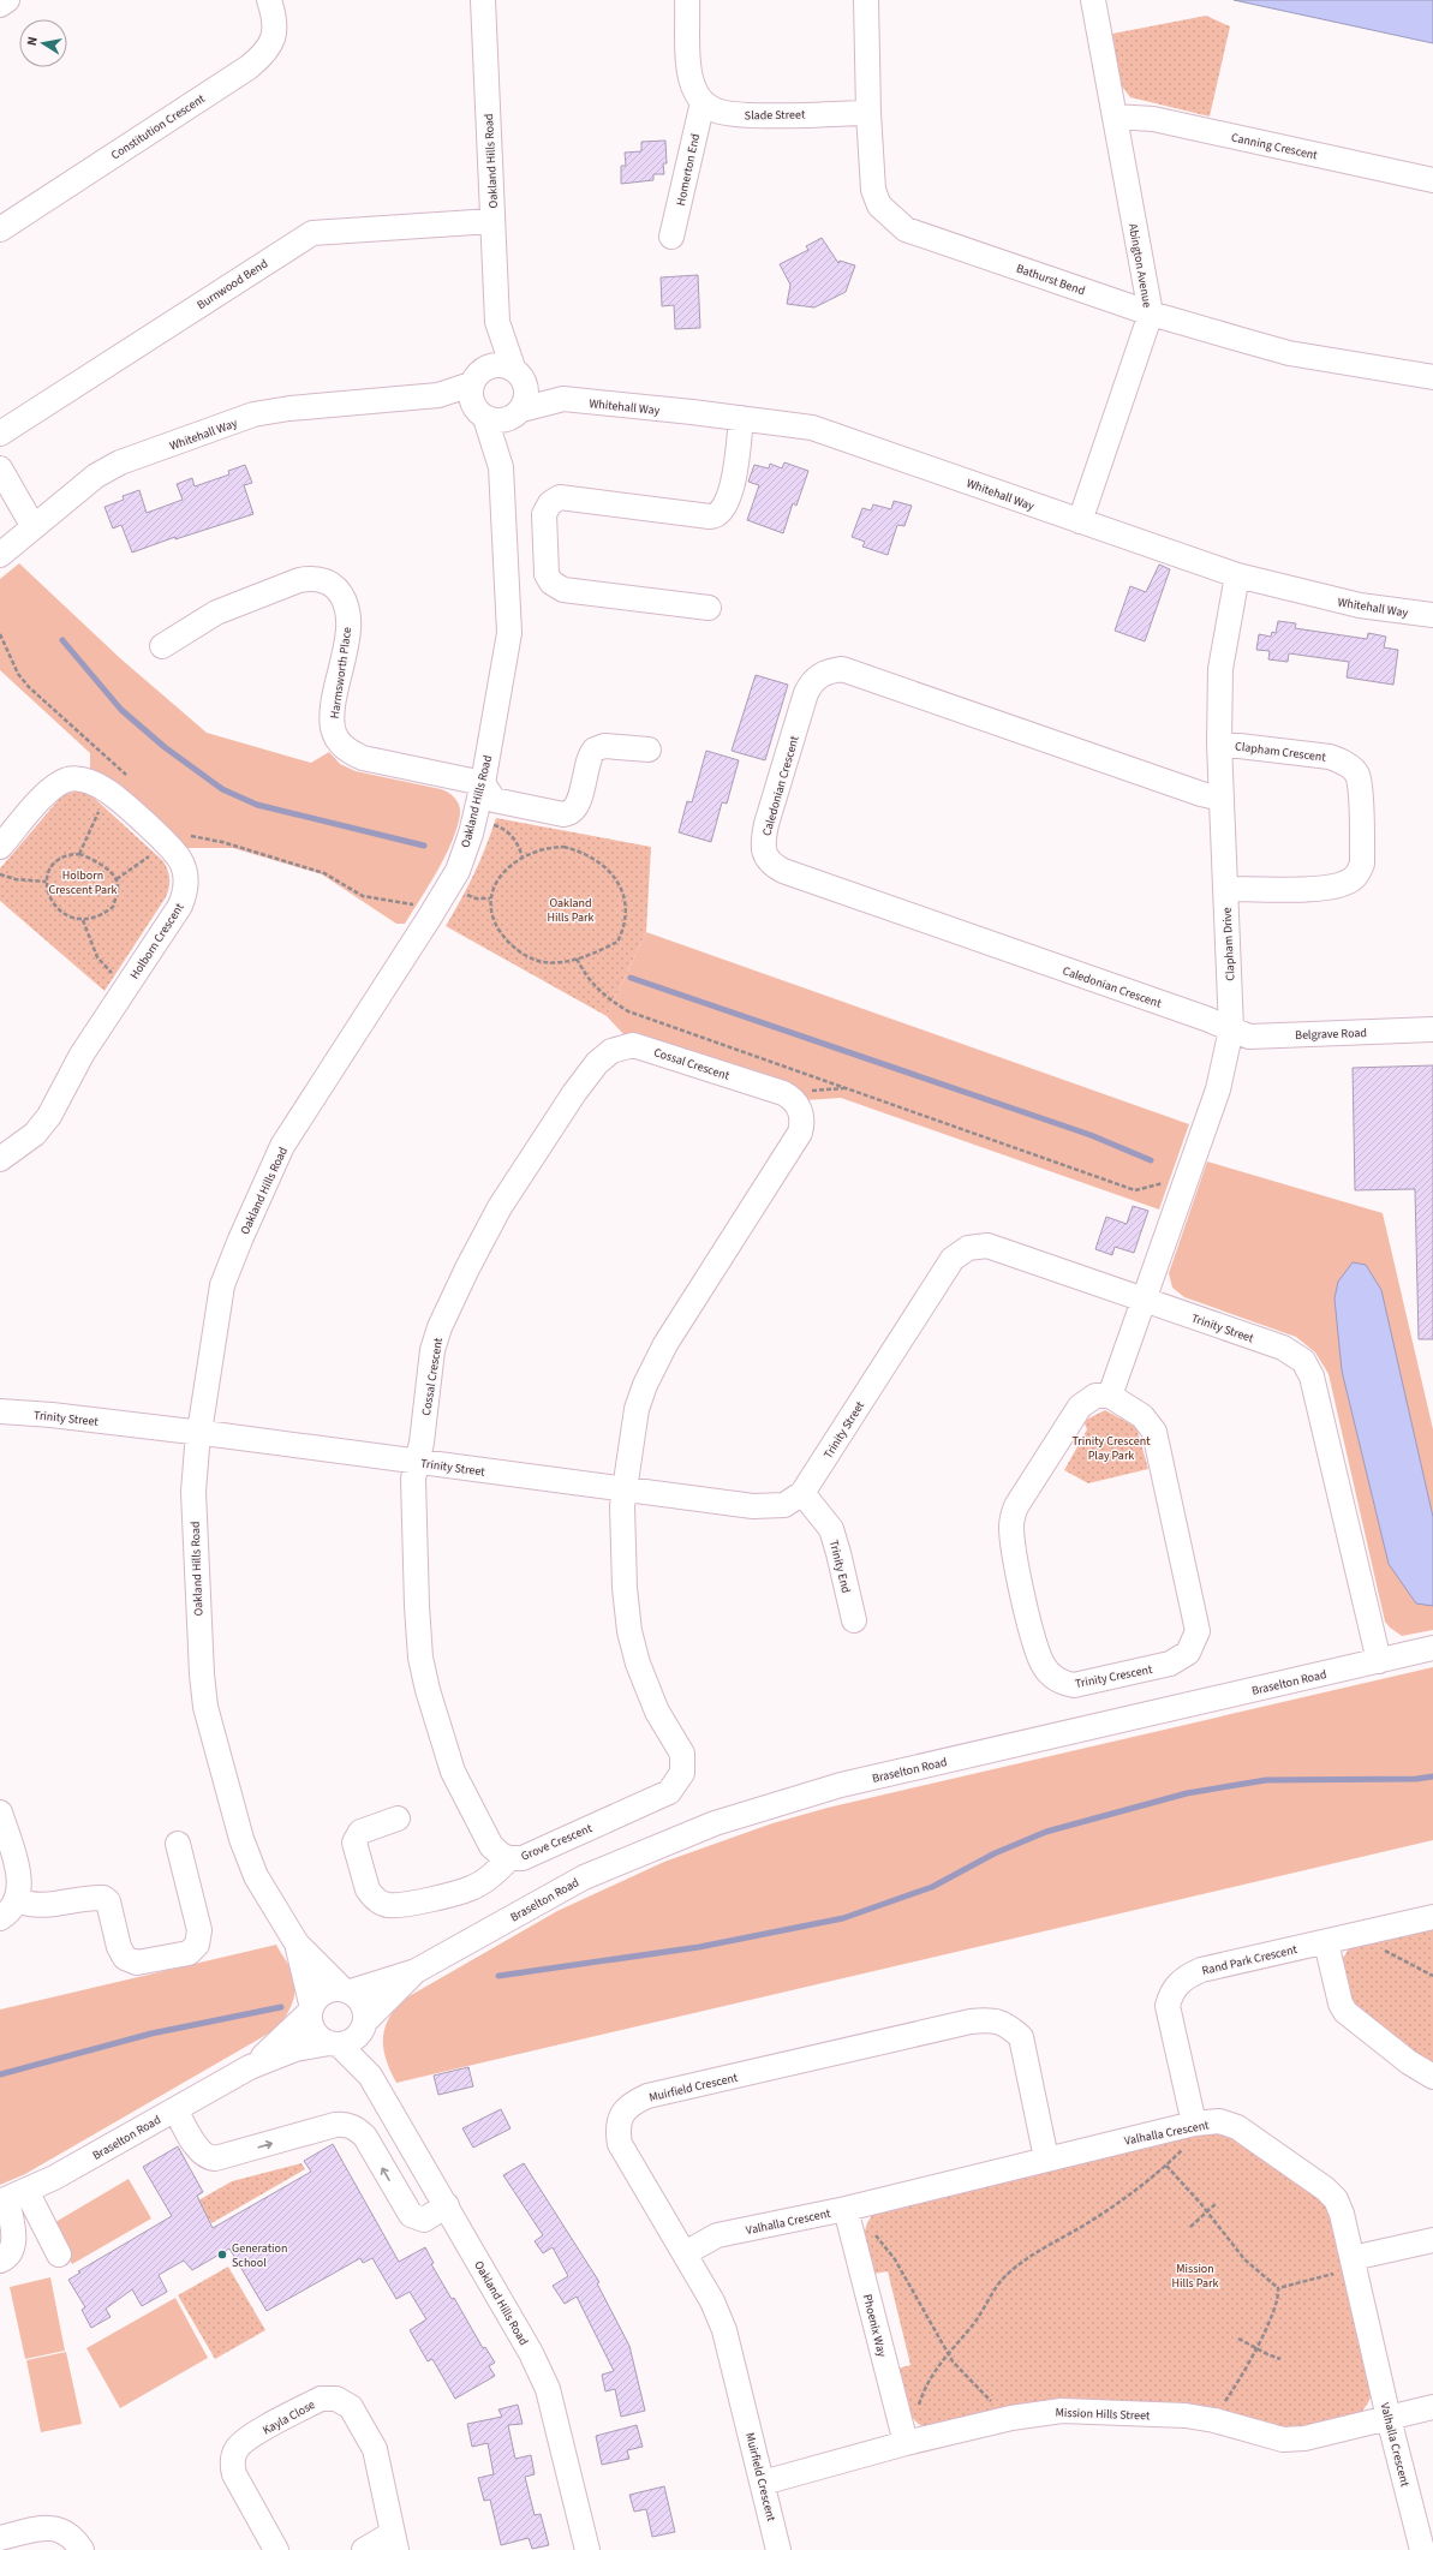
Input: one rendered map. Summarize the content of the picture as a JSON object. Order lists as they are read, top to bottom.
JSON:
{
  "streets": {
    "street": [
      "Slade Street",
      "Constitution Crescent",
      "Canning Crescent",
      "Oakland Hills Road",
      "Homerton End",
      "Abington Avenue",
      "Bathurst Bend",
      "Burnwood Bend",
      "Whitehall Way",
      "Harmsworth Place",
      "Clapham Crescent",
      "Caledonian Crescent",
      "Holborn Crescent",
      "Clapham Drive",
      "Belgrave Road",
      "Cossal Crescent",
      "Trinity Street",
      "Trinity End",
      "Trinity Crescent",
      "Braselton Road",
      "Grove Crescent",
      "Rand Park Crescent",
      "Muirfield Crescent",
      "Valhalla Crescent",
      "Phoenix Way",
      "Mission Hills Street",
      "Kayla Close"
    ]
  },
  "crossings": [
    ["Slade Street", "Homerton End"],
    ["Slade Street", "Bathurst Bend"],
    ["Canning Crescent", "Abington Avenue"],
    ["Oakland Hills Road", "Burnwood Bend"],
    ["Oakland Hills Road", "Whitehall Way"],
    ["Oakland Hills Road", "Harmsworth Place"],
    ["Oakland Hills Road", "Trinity Street"],
    ["Oakland Hills Road", "Braselton Road"],
    ["Abington Avenue", "Bathurst Bend"],
    ["Abington Avenue", "Whitehall Way"],
    ["Whitehall Way", "Clapham Drive"],
    ["Clapham Crescent", "Clapham Drive"],
    ["Caledonian Crescent", "Clapham Drive"],
    ["Caledonian Crescent", "Belgrave Road"],
    ["Clapham Drive", "Belgrave Road"],
    ["Clapham Drive", "Trinity Street"],
    ["Cossal Crescent", "Trinity Street"],
    ["Cossal Crescent", "Grove Crescent"],
    ["Trinity Street", "Trinity End"],
    ["Trinity Street", "Braselton Road"],
    ["Trinity Street", "Grove Crescent"],
    ["Rand Park Crescent", "Valhalla Crescent"],
    ["Muirfield Crescent", "Valhalla Crescent"],
    ["Muirfield Crescent", "Mission Hills Street"],
    ["Valhalla Crescent", "Phoenix Way"],
    ["Valhalla Crescent", "Mission Hills Street"],
    ["Phoenix Way", "Mission Hills Street"]
  ],
  "parks": [
    "Holborn Crescent Park",
    "Oakland Hills Park",
    "Trinity Crescent Play Park",
    "Mission Hills Park"
  ],
  "places": ["Generation School"],
  "north": "left"
}
